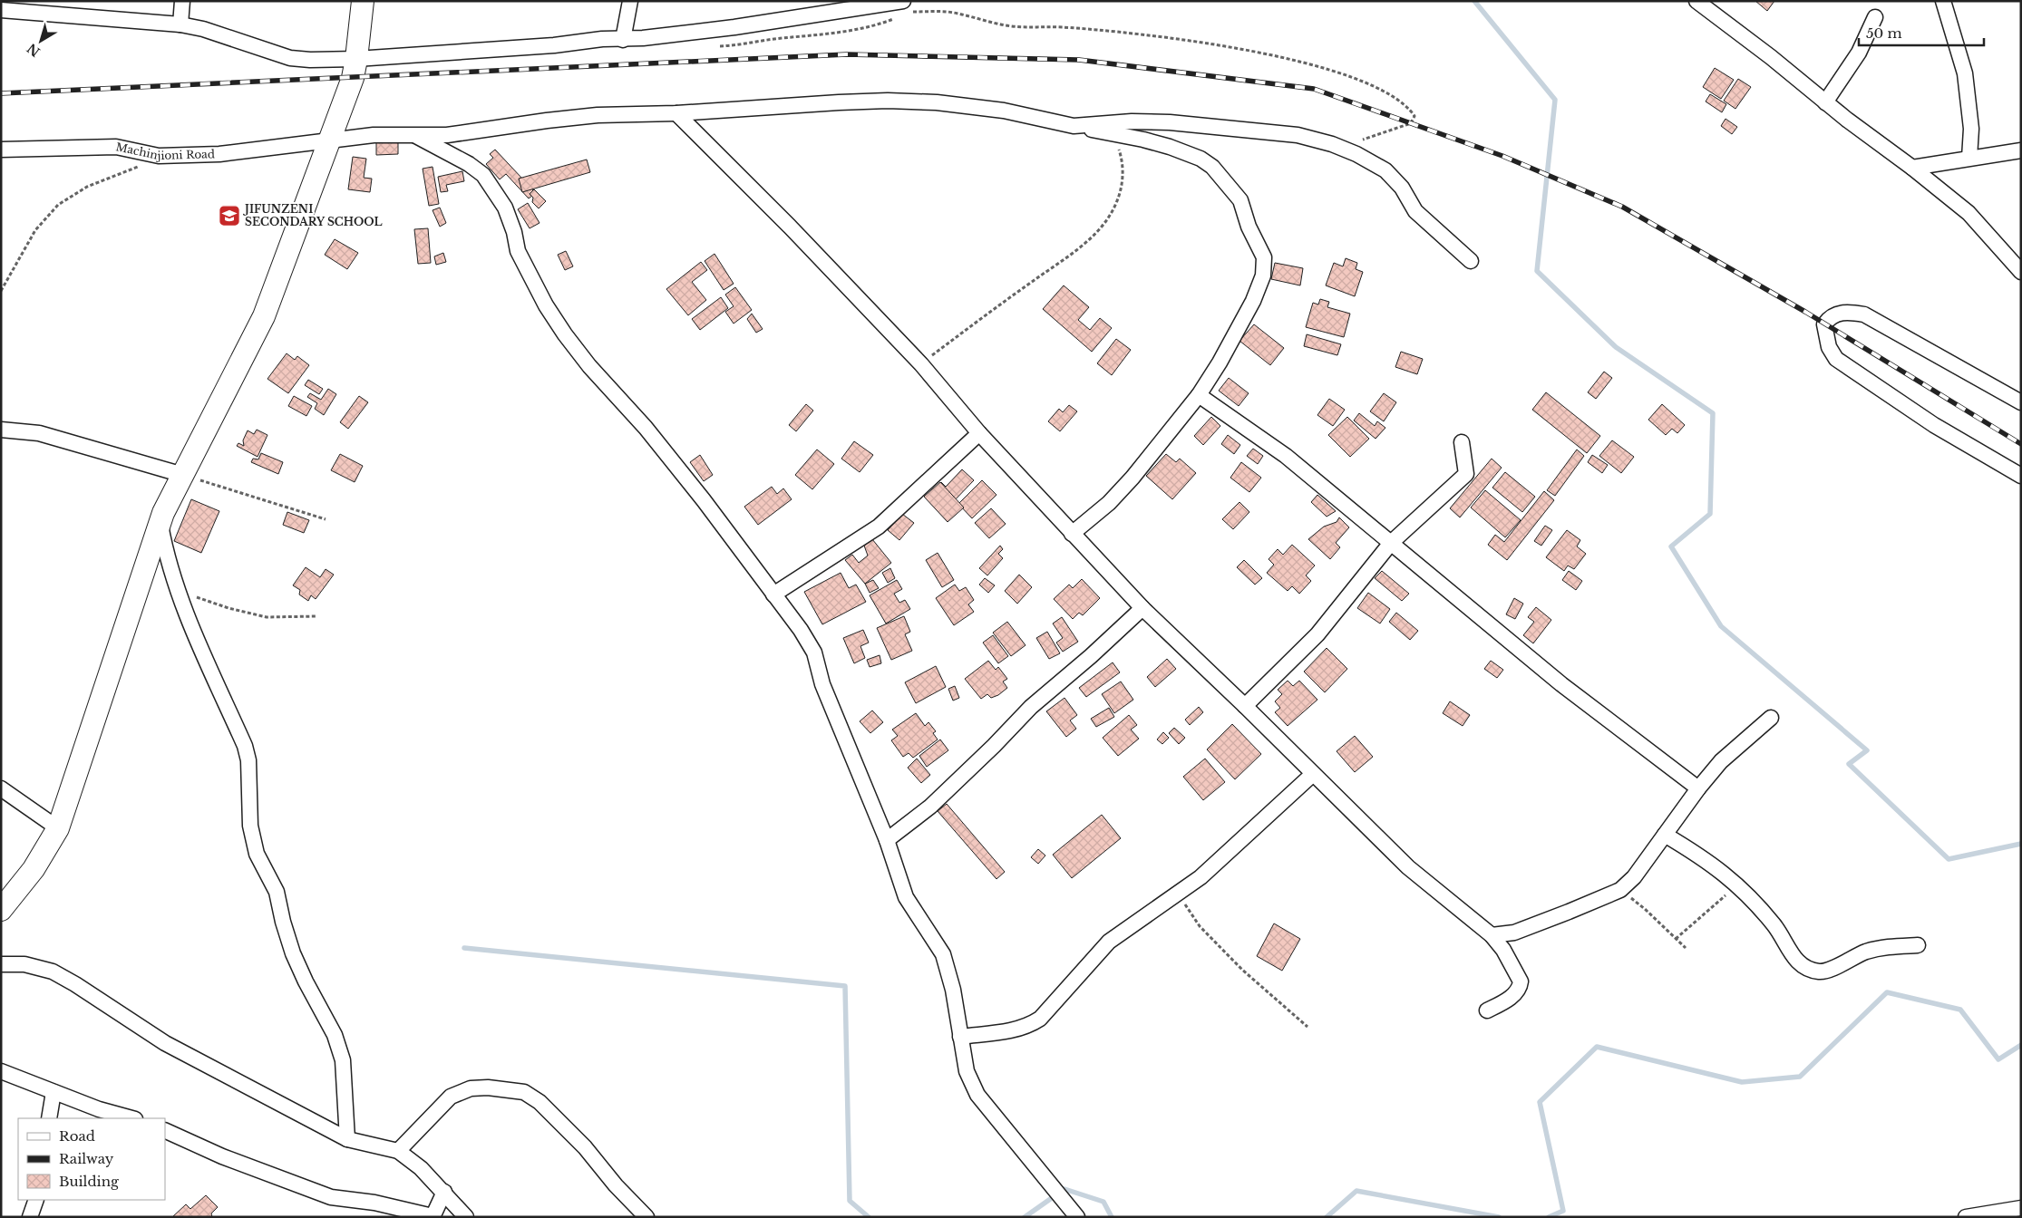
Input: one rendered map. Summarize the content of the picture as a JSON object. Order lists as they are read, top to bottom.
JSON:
{
  "streets": {
    "street": ["Machinjioni Road"]
  },
  "places": {
    "school or university": ["JIFUNZENI SECONDARY SCHOOL"]
  },
  "legend": ["Road", "Railway", "Building"],
  "scale_bar": "50 m",
  "north": "bottom left"
}
